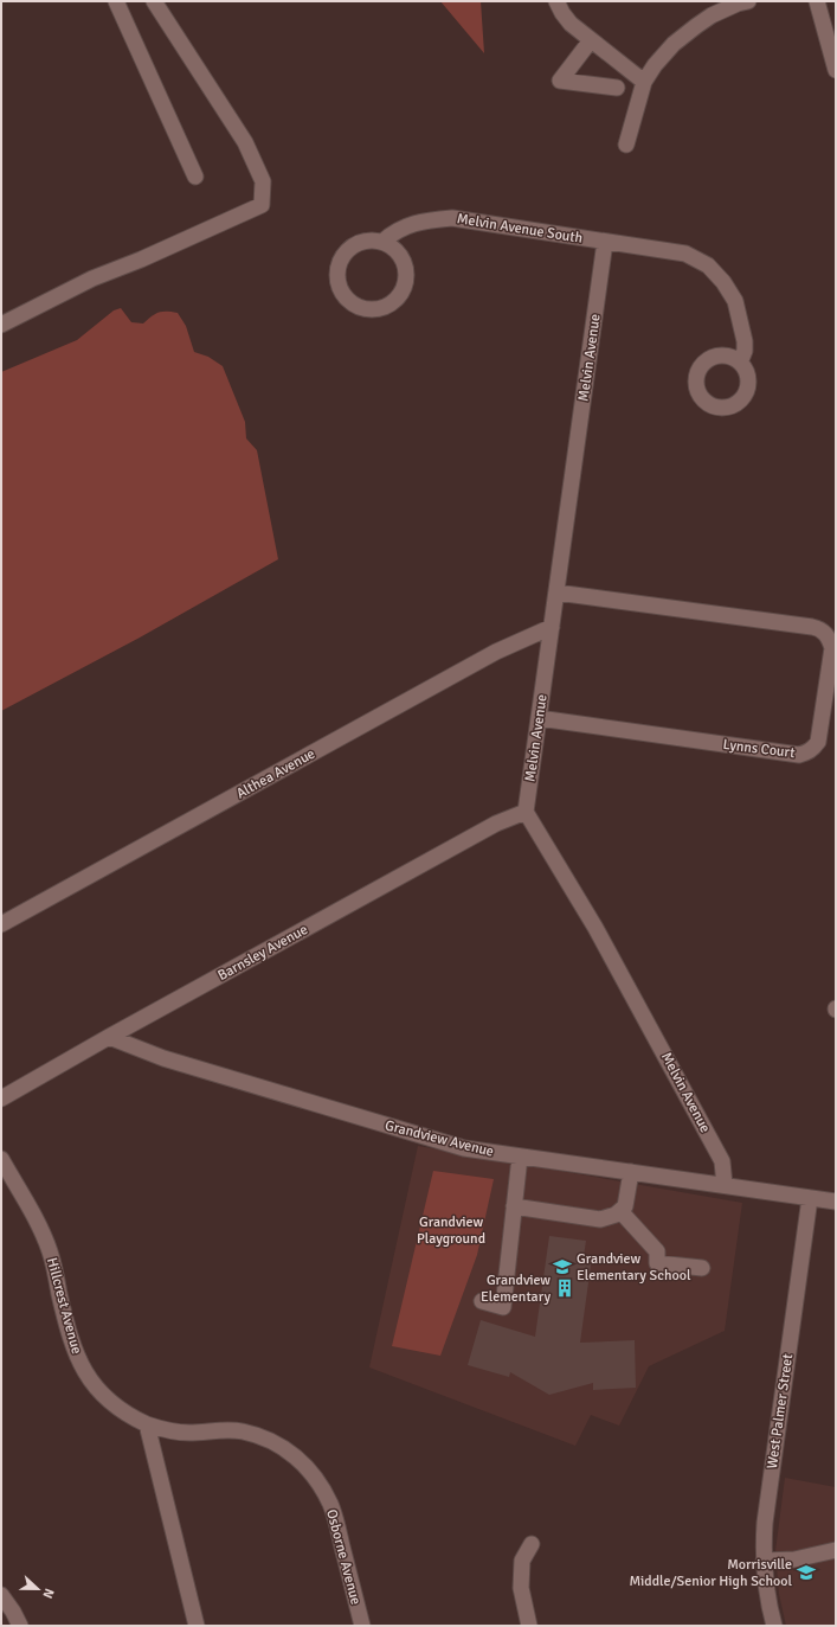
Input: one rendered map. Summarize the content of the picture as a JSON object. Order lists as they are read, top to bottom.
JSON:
{
  "streets": {
    "street": [
      "Melvin Avenue South",
      "Melvin Avenue",
      "Lynns Court",
      "Althea Avenue",
      "Barnsley Avenue",
      "Grandview Avenue",
      "Hillcrest Avenue",
      "West Palmer Street",
      "Osborne Avenue"
    ]
  },
  "crossings": [
    ["Melvin Avenue South", "Melvin Avenue"],
    ["Melvin Avenue", "Lynns Court"],
    ["Melvin Avenue", "Althea Avenue"],
    ["Melvin Avenue", "Barnsley Avenue"],
    ["Melvin Avenue", "Grandview Avenue"],
    ["Barnsley Avenue", "Grandview Avenue"],
    ["Grandview Avenue", "West Palmer Street"],
    ["Hillcrest Avenue", "Osborne Avenue"]
  ],
  "parks": ["Grandview Playground"],
  "places": {
    "school or university": ["Grandview Elementary School", "Morrisville Middle/Senior High School"],
    "building": ["Grandview Elementary"]
  },
  "north": "right"
}
